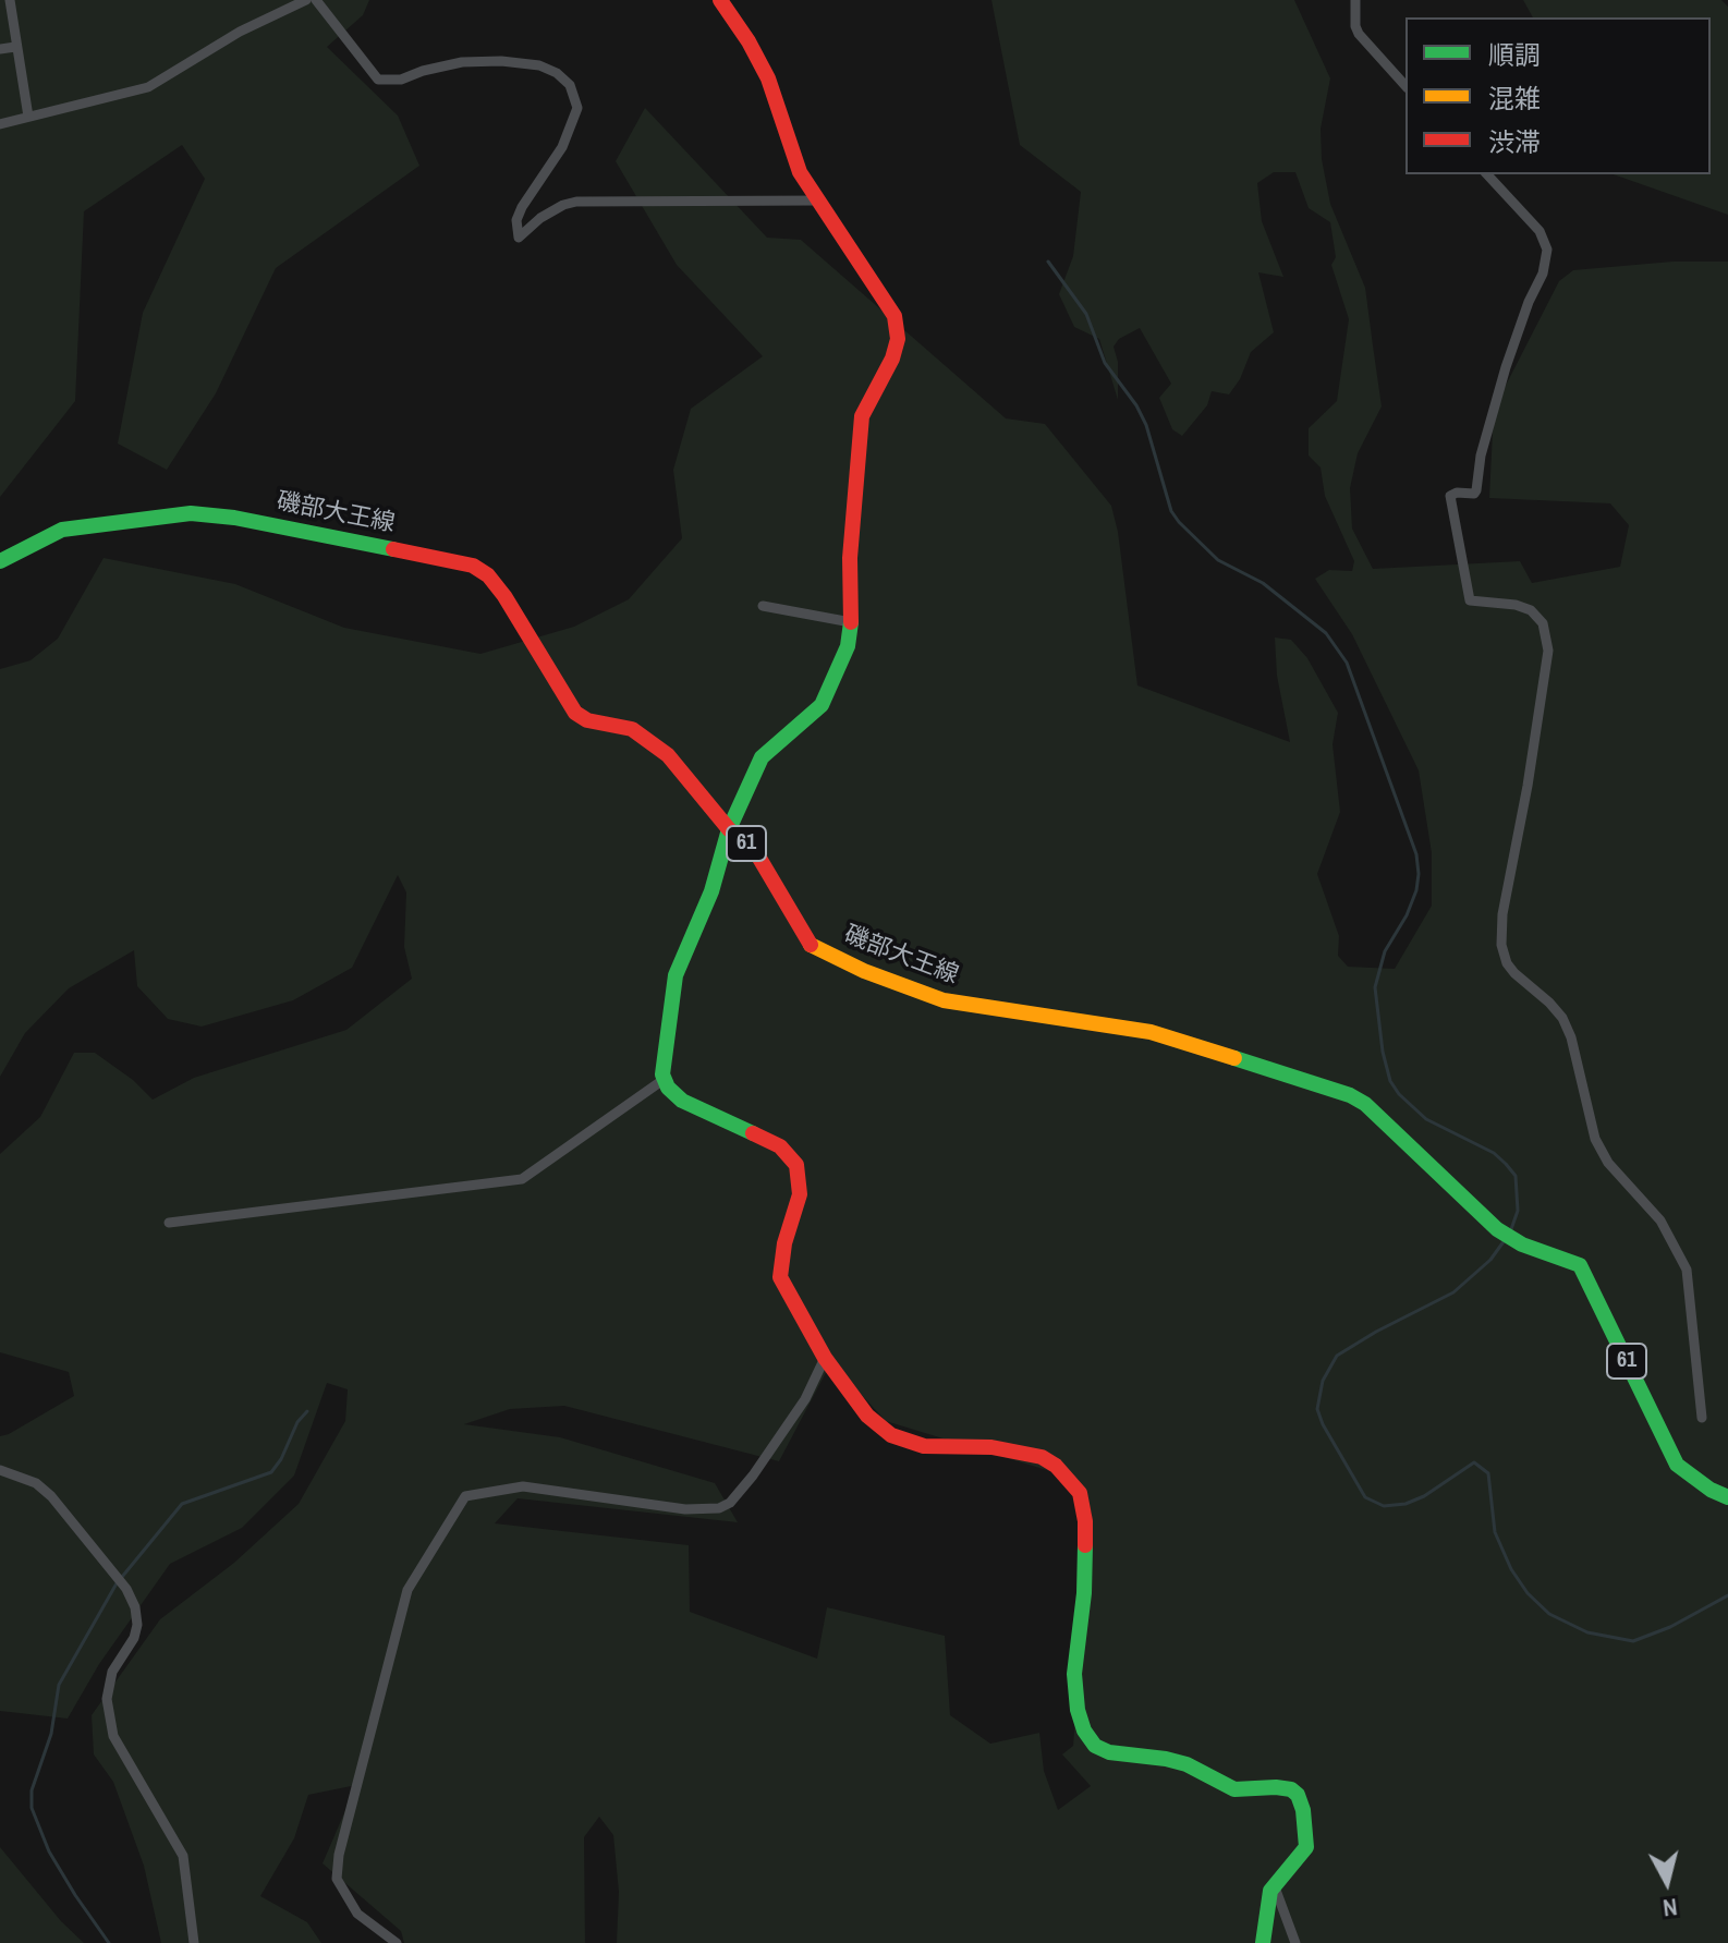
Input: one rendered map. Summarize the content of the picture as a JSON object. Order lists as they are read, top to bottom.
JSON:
{
  "streets": {
    "street": ["磯部大王線", "61"]
  },
  "legend": ["順調", "混雑", "渋滞"],
  "north": "bottom"
}
